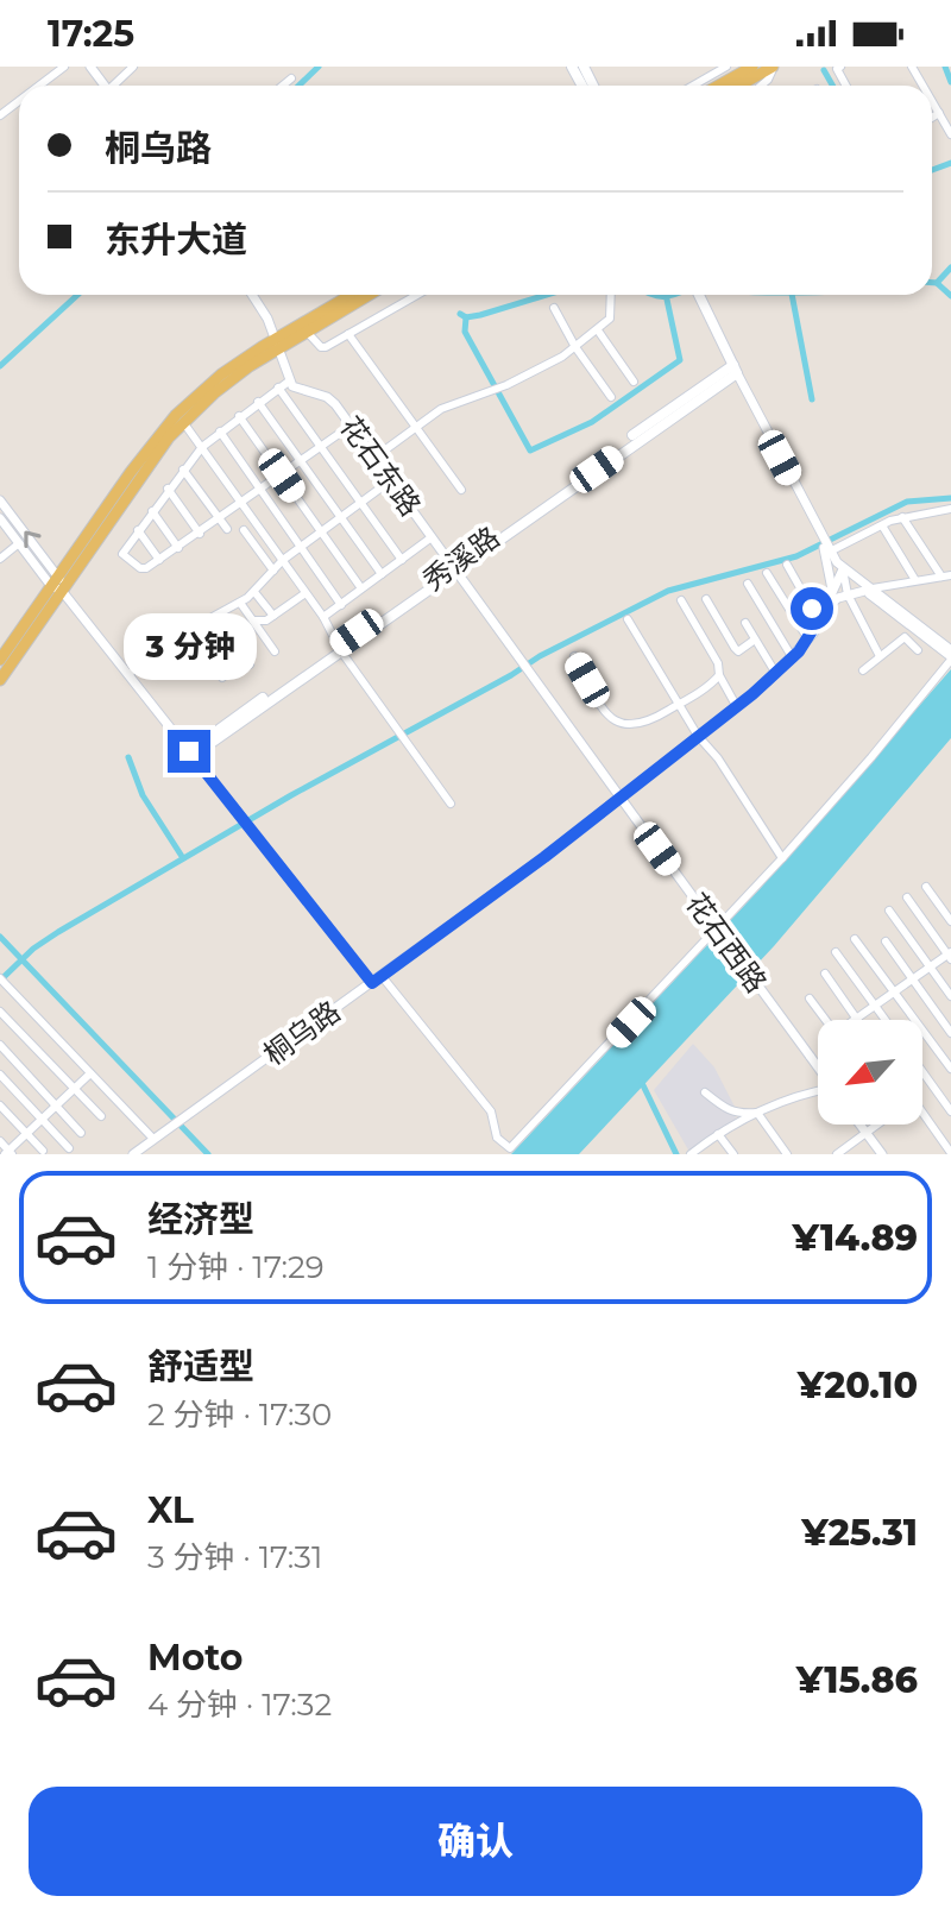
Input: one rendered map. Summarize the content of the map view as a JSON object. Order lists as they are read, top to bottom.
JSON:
{
  "streets": {
    "main road": ["秀溪路"],
    "street": ["花石东路", "花石西路", "桐乌路"]
  },
  "crossings": [
    ["花石东路", "秀溪路"],
    ["花石东路", "花石西路"],
    ["秀溪路", "花石西路"],
    ["花石西路", "桐乌路"]
  ],
  "north": "bottom left",
  "page": {
    "status": "17:25",
    "banner": ["桐乌路", "东升大道"],
    "bubble": "3 分钟",
    "list": [
      {
        "name": "经济型",
        "note": "1 分钟 · 17:29",
        "value": "¥14.89"
      },
      {
        "name": "舒适型",
        "note": "2 分钟 · 17:30",
        "value": "¥20.10"
      },
      {
        "name": "XL",
        "note": "3 分钟 · 17:31",
        "value": "¥25.31"
      },
      {
        "name": "Moto",
        "note": "4 分钟 · 17:32",
        "value": "¥15.86"
      }
    ],
    "buttons": "确认"
  }
}
